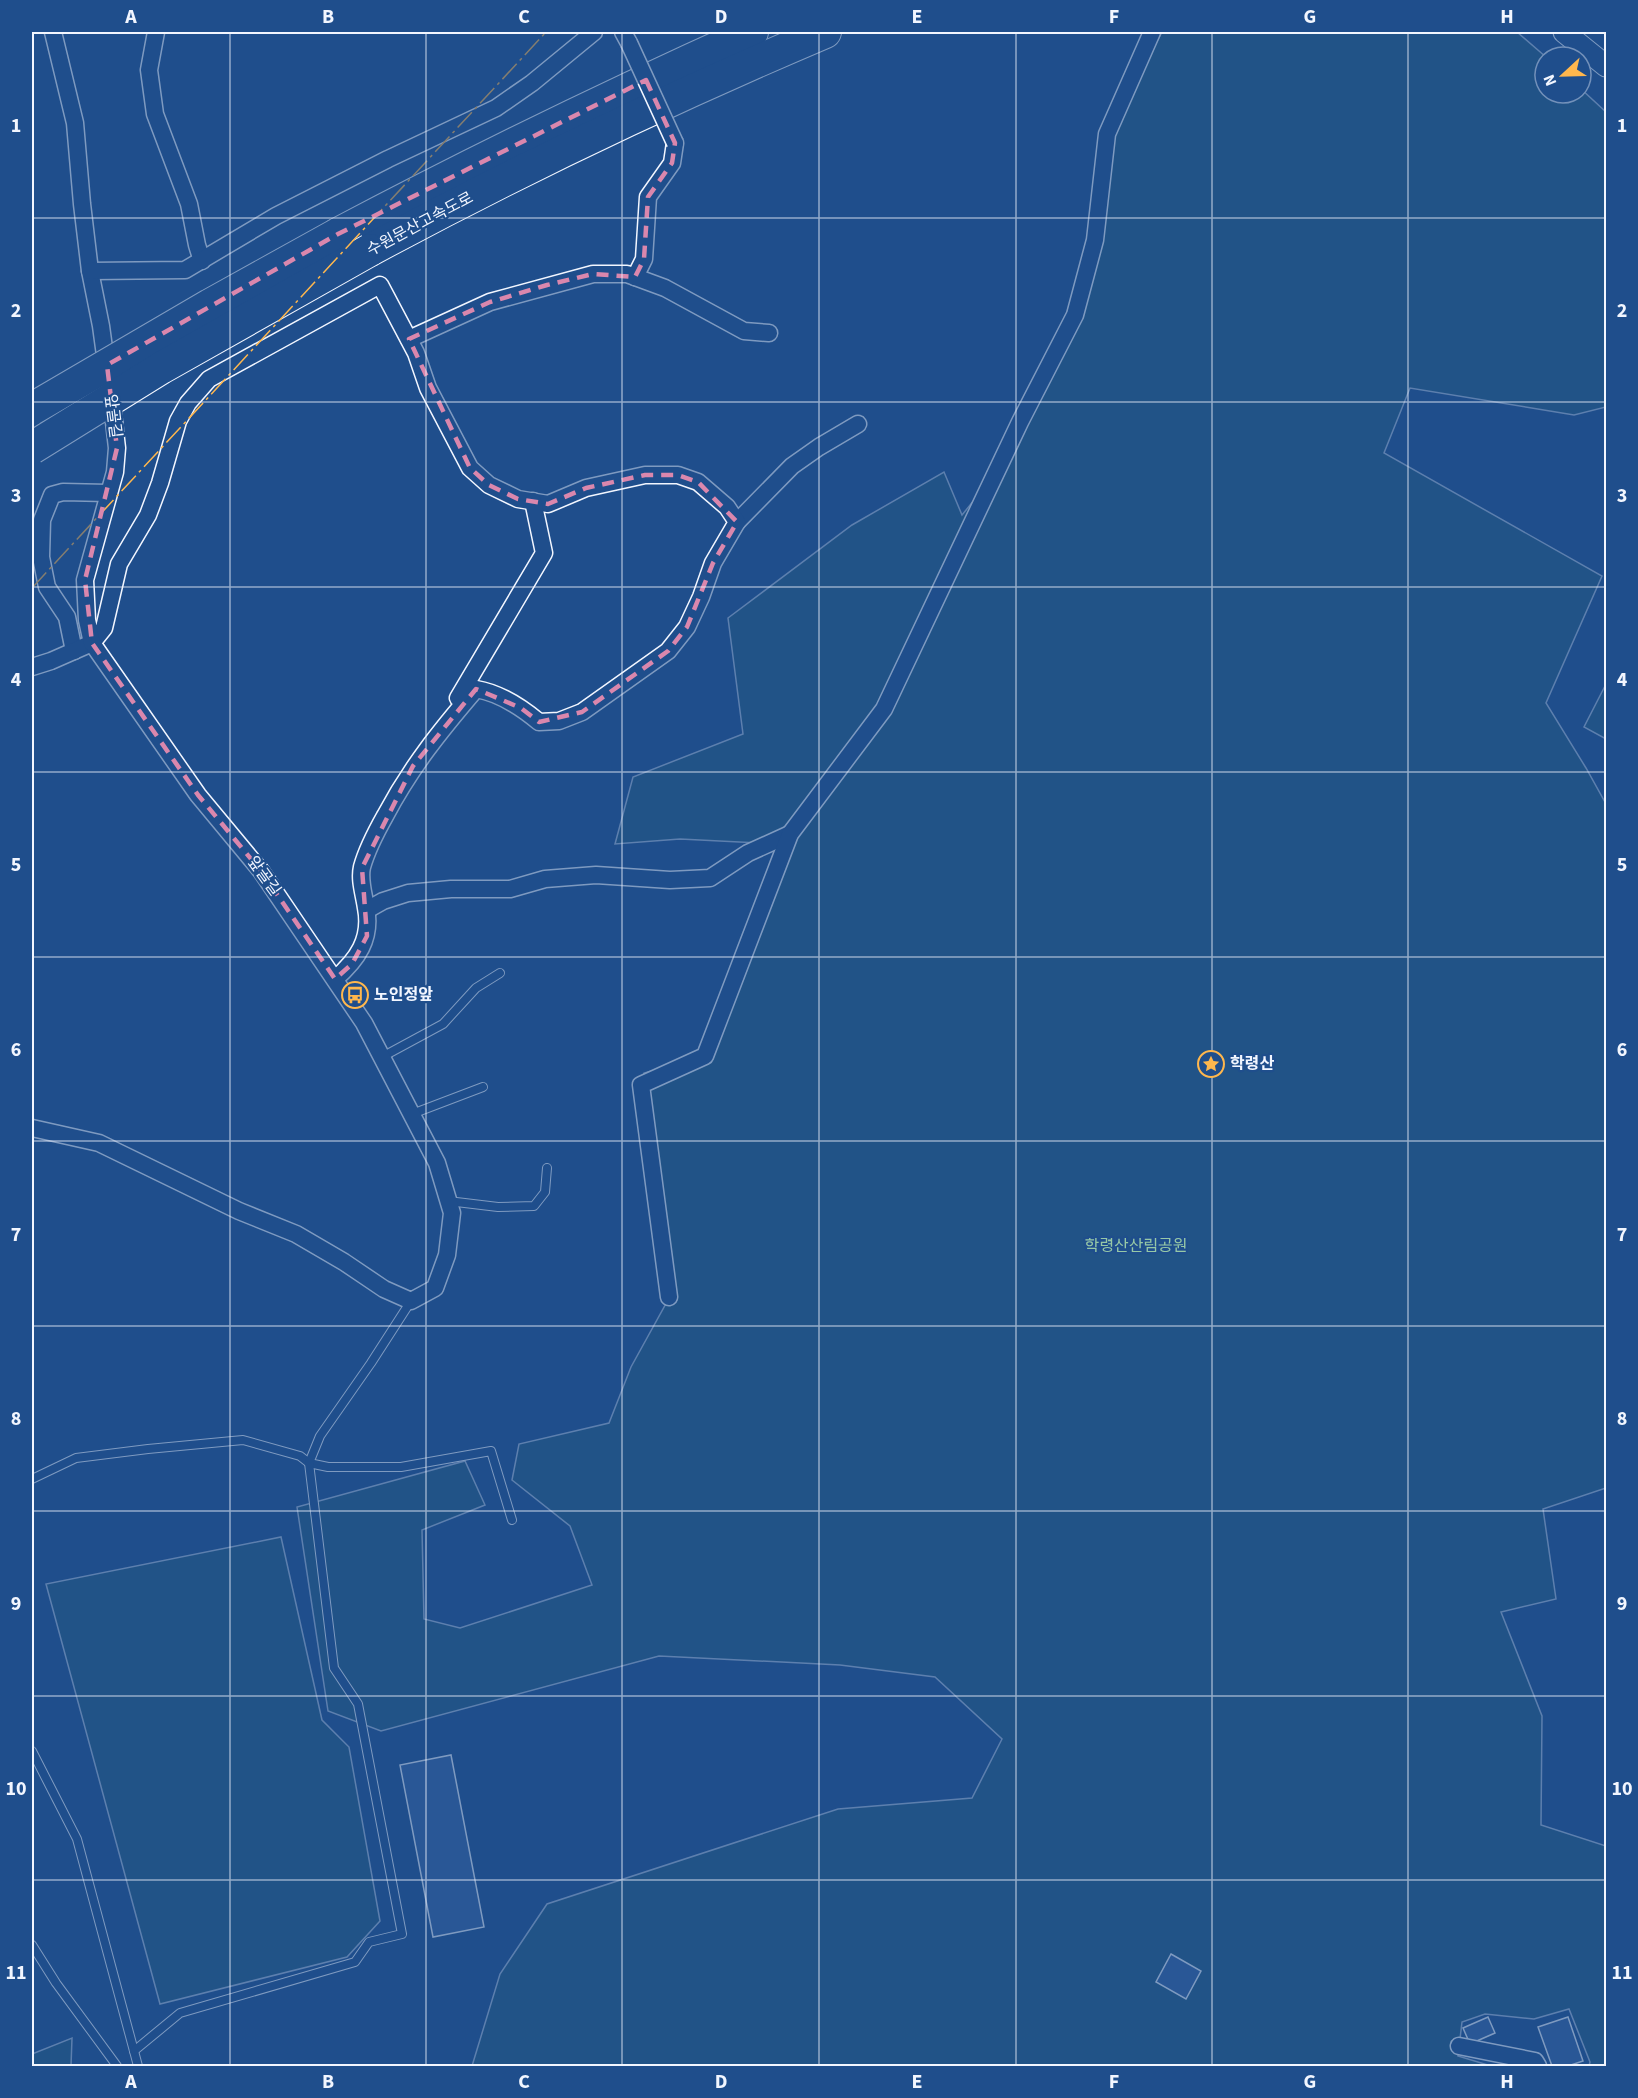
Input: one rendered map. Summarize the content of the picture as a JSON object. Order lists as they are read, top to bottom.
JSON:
{
  "streets": {
    "highway": ["수원문산고속도로"],
    "street": ["앞골길"]
  },
  "parks": ["학령산산림공원"],
  "places": {
    "bus stop": ["노인정앞"],
    "place": ["학령산"]
  },
  "north": "left",
  "grid": {
    "columns": [
      "A",
      "B",
      "C",
      "D",
      "E",
      "F",
      "G",
      "H"
    ],
    "rows": [
      "1",
      "2",
      "3",
      "4",
      "5",
      "6",
      "7",
      "8",
      "9",
      "10",
      "11"
    ]
  }
}
